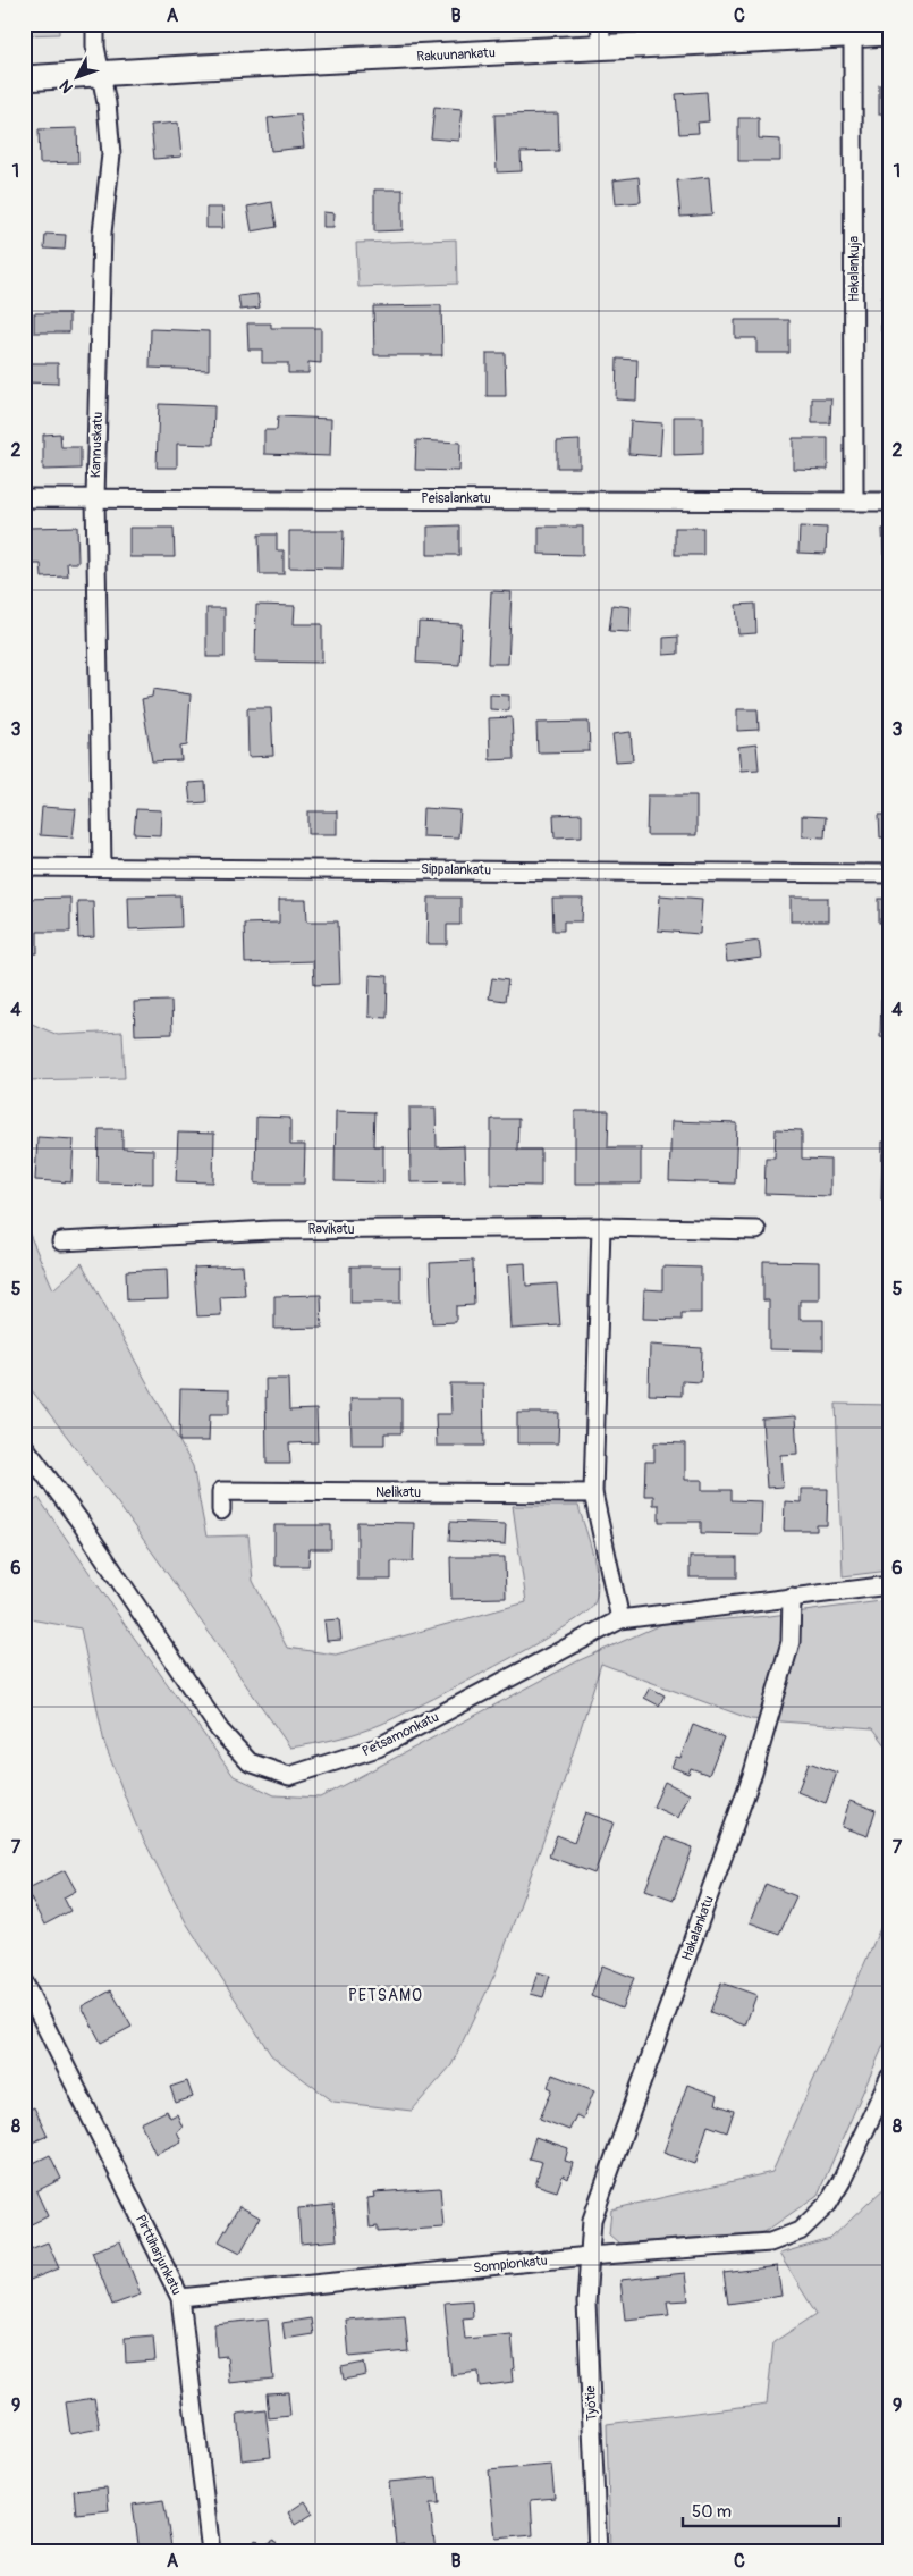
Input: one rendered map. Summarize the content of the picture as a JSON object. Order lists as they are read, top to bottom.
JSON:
{
  "streets": {
    "street": [
      "Rakuunankatu",
      "Hakalankuja",
      "Kannuskatu",
      "Peisalankatu",
      "Sippalankatu",
      "Ravikatu",
      "Nelikatu",
      "Petsamonkatu",
      "Hakalankatu",
      "Pirttiharjunkatu",
      "Sompionkatu",
      "Työtie"
    ]
  },
  "crossings": [
    ["Rakuunankatu", "Hakalankuja"],
    ["Rakuunankatu", "Kannuskatu"],
    ["Hakalankuja", "Peisalankatu"],
    ["Kannuskatu", "Peisalankatu"],
    ["Kannuskatu", "Sippalankatu"],
    ["Petsamonkatu", "Hakalankatu"],
    ["Hakalankatu", "Sompionkatu"],
    ["Hakalankatu", "Työtie"],
    ["Pirttiharjunkatu", "Sompionkatu"],
    ["Sompionkatu", "Työtie"]
  ],
  "districts": ["PETSAMO"],
  "scale_bar": "50 m",
  "north": "bottom left",
  "grid": {
    "columns": ["A", "B", "C"],
    "rows": [
      "1",
      "2",
      "3",
      "4",
      "5",
      "6",
      "7",
      "8",
      "9"
    ]
  }
}
